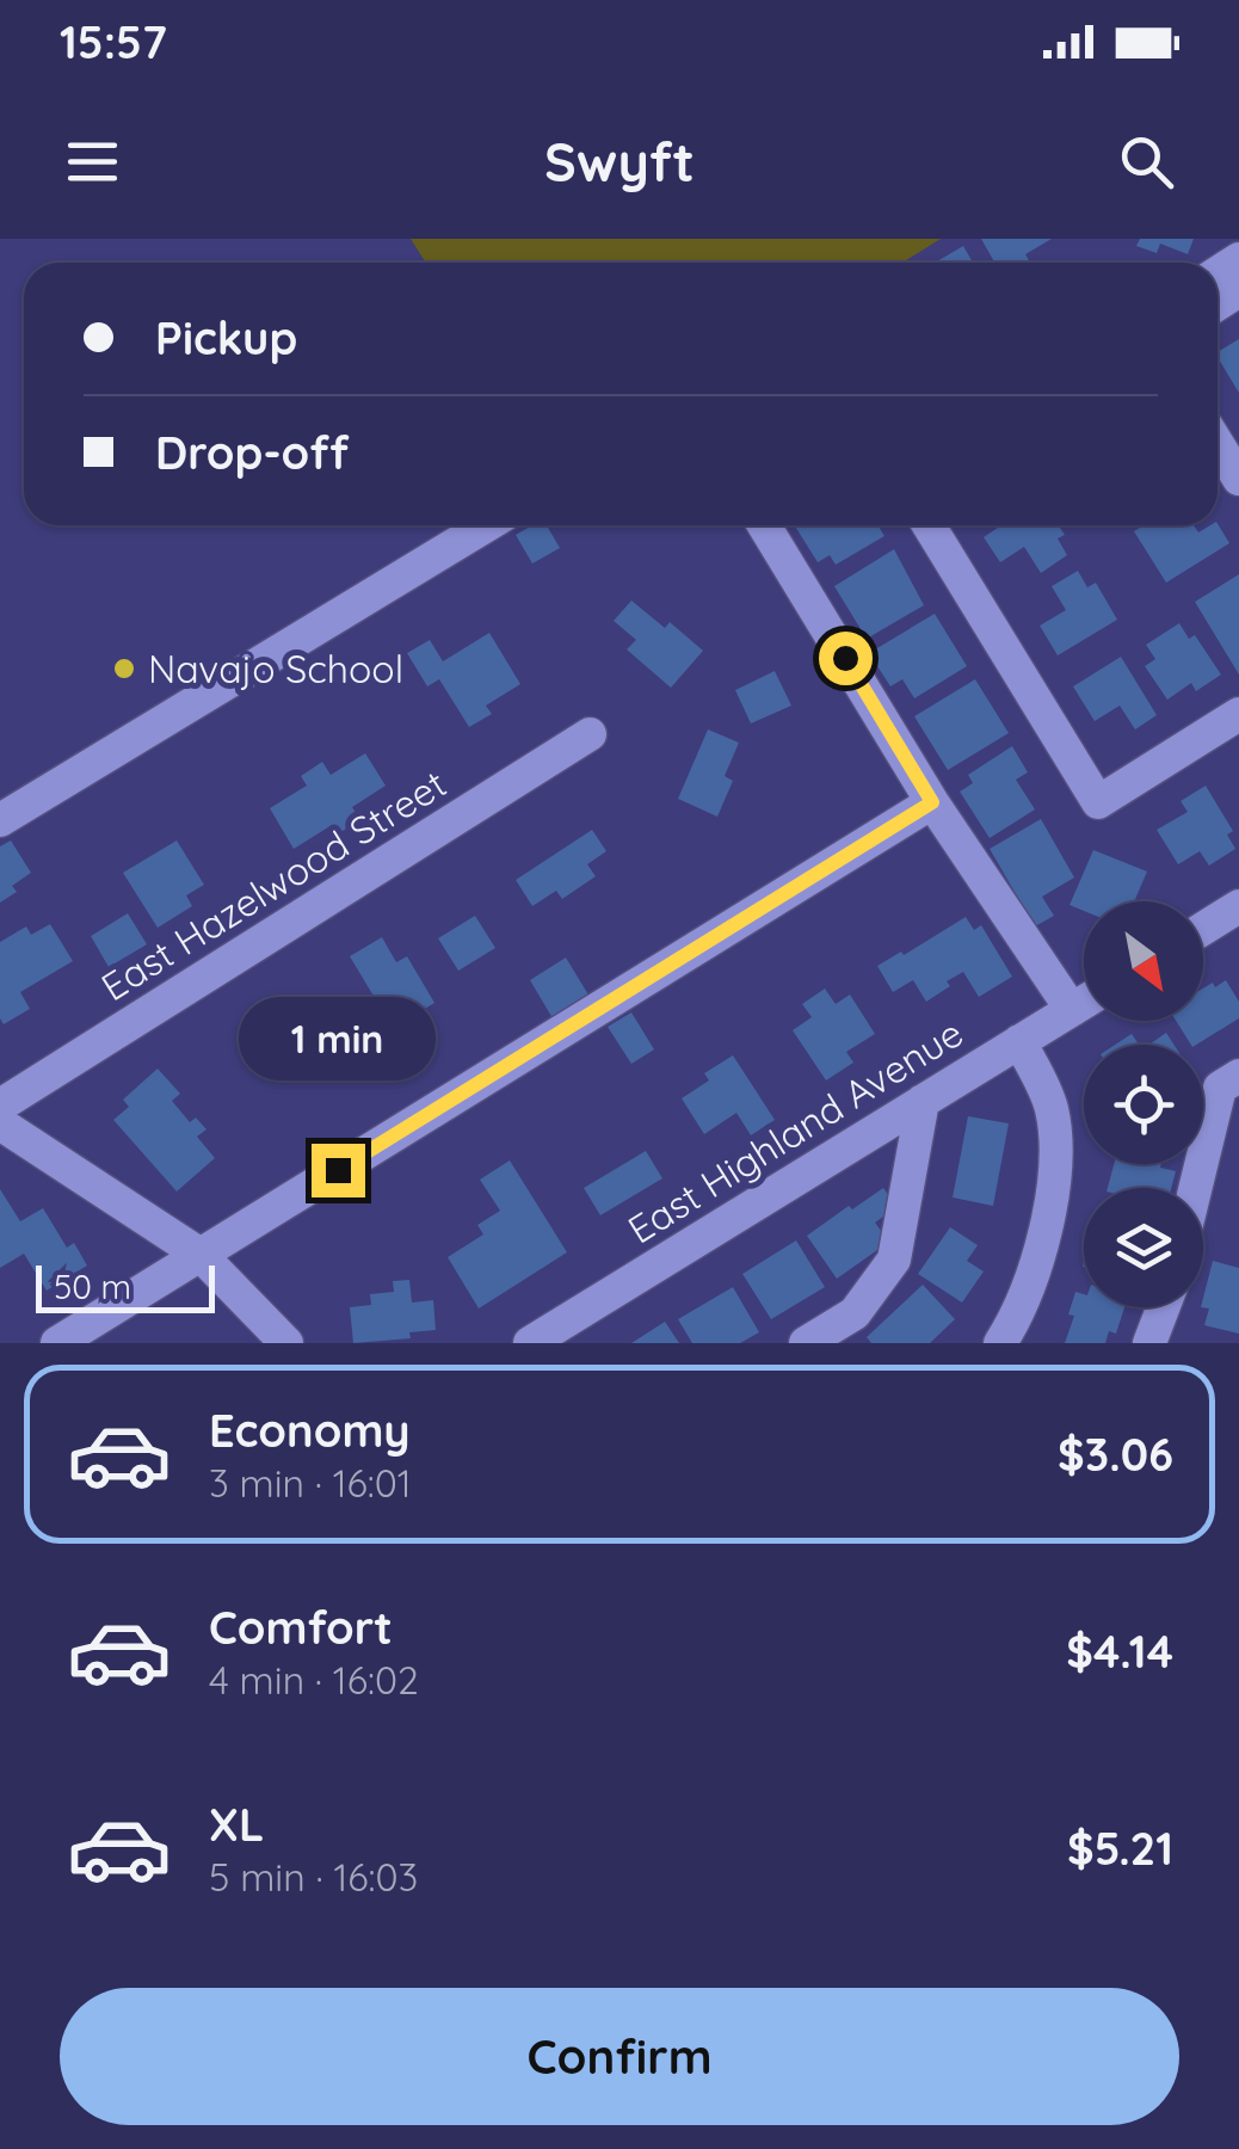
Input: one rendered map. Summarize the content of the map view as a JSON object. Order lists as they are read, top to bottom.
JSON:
{
  "streets": {
    "street": ["East Hazelwood Street", "East Highland Avenue"]
  },
  "places": ["Navajo School"],
  "scale_bar": "50 m",
  "north": "bottom right",
  "page": {
    "status": "15:57",
    "header": "Swyft",
    "banner": ["Pickup", "Drop-off"],
    "bubble": "1 min",
    "scale": "50 m",
    "list": [
      {
        "name": "Economy",
        "note": "3 min · 16:01",
        "value": "$3.06"
      },
      {
        "name": "Comfort",
        "note": "4 min · 16:02",
        "value": "$4.14"
      },
      {
        "name": "XL",
        "note": "5 min · 16:03",
        "value": "$5.21"
      }
    ],
    "buttons": "Confirm"
  }
}
